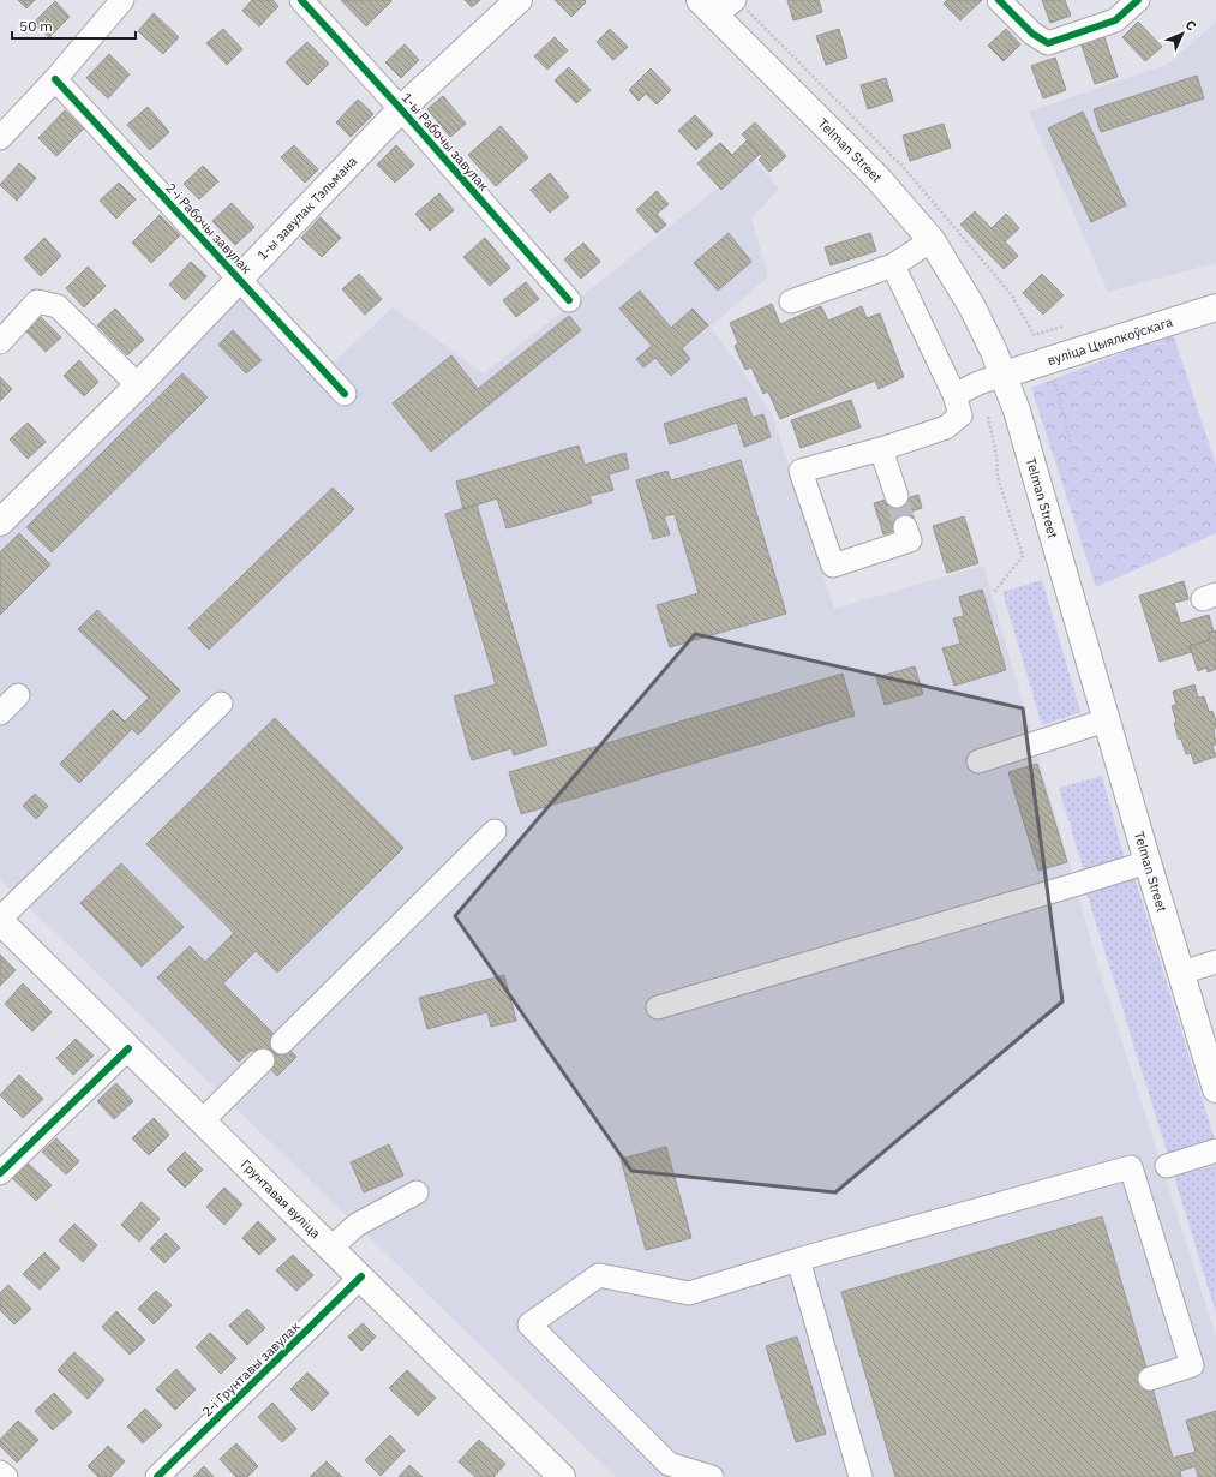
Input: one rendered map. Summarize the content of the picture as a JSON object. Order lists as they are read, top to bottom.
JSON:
{
  "streets": {
    "main road": [
      "Telman Street",
      "1-ы завулак Тэльмана",
      "вуліца Цыялкоўскага",
      "Грунтавая вуліца"
    ],
    "street": ["1-ы Рабочы завулак", "2-і Рабочы завулак", "2-і Грунтавы завулак"]
  },
  "crossings": [
    ["1-ы Рабочы завулак", "1-ы завулак Тэльмана"],
    ["Telman Street", "вуліца Цыялкоўскага"],
    ["1-ы завулак Тэльмана", "2-і Рабочы завулак"],
    ["Грунтавая вуліца", "2-і Грунтавы завулак"]
  ],
  "scale_bar": "50 m",
  "north": "top right"
}
